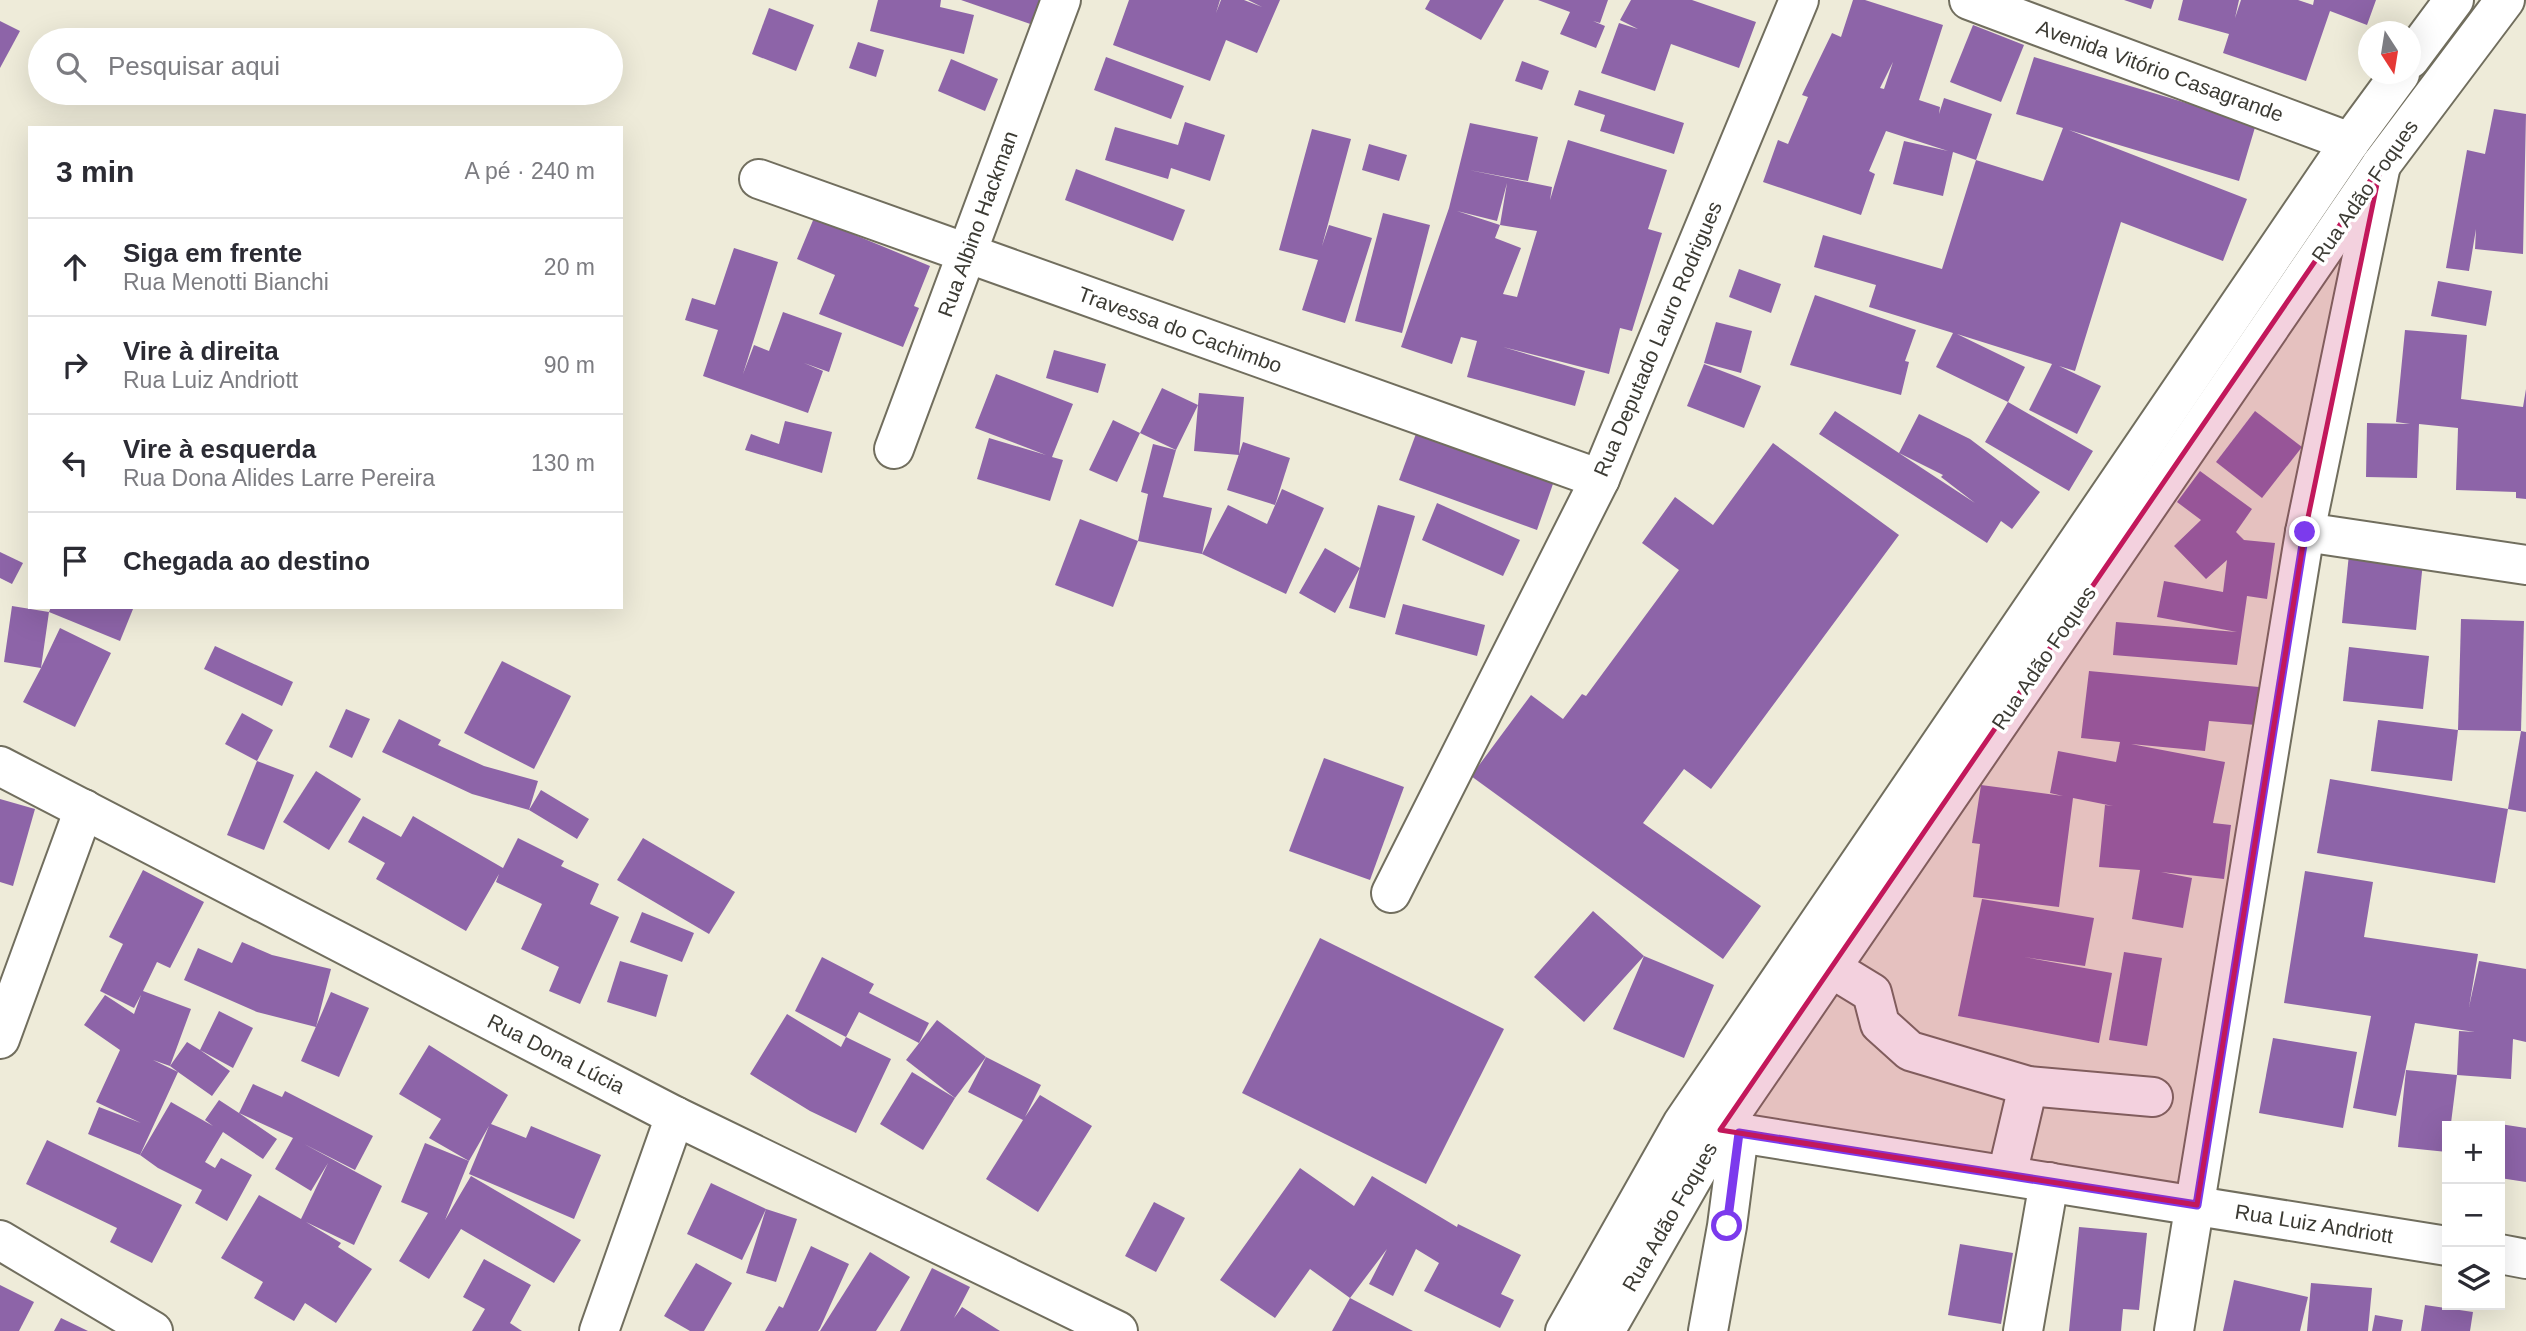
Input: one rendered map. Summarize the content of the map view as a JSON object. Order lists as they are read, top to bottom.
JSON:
{
  "streets": {
    "street": [
      "Avenida Vitório Casagrande",
      "Rua Adão Foques",
      "Rua Albino Hackman",
      "Travessa do Cachimbo",
      "Rua Deputado Lauro Rodrigues",
      "Rua Dona Lúcia",
      "Rua Luiz Andriott"
    ]
  },
  "crossings": [
    ["Avenida Vitório Casagrande", "Rua Adão Foques"],
    ["Rua Adão Foques", "Rua Luiz Andriott"],
    ["Rua Albino Hackman", "Travessa do Cachimbo"],
    ["Travessa do Cachimbo", "Rua Deputado Lauro Rodrigues"]
  ],
  "north": "bottom",
  "page": {
    "search": "Pesquisar aqui",
    "heading": ["3 min", "A pé · 240 m"],
    "list": [
      ["Siga em frente", "Rua Menotti Bianchi", "20 m"],
      ["Vire à direita", "Rua Luiz Andriott", "90 m"],
      ["Vire à esquerda", "Rua Dona Alides Larre Pereira", "130 m"],
      "Chegada ao destino"
    ],
    "map_buttons": ["+", "−"]
  }
}
